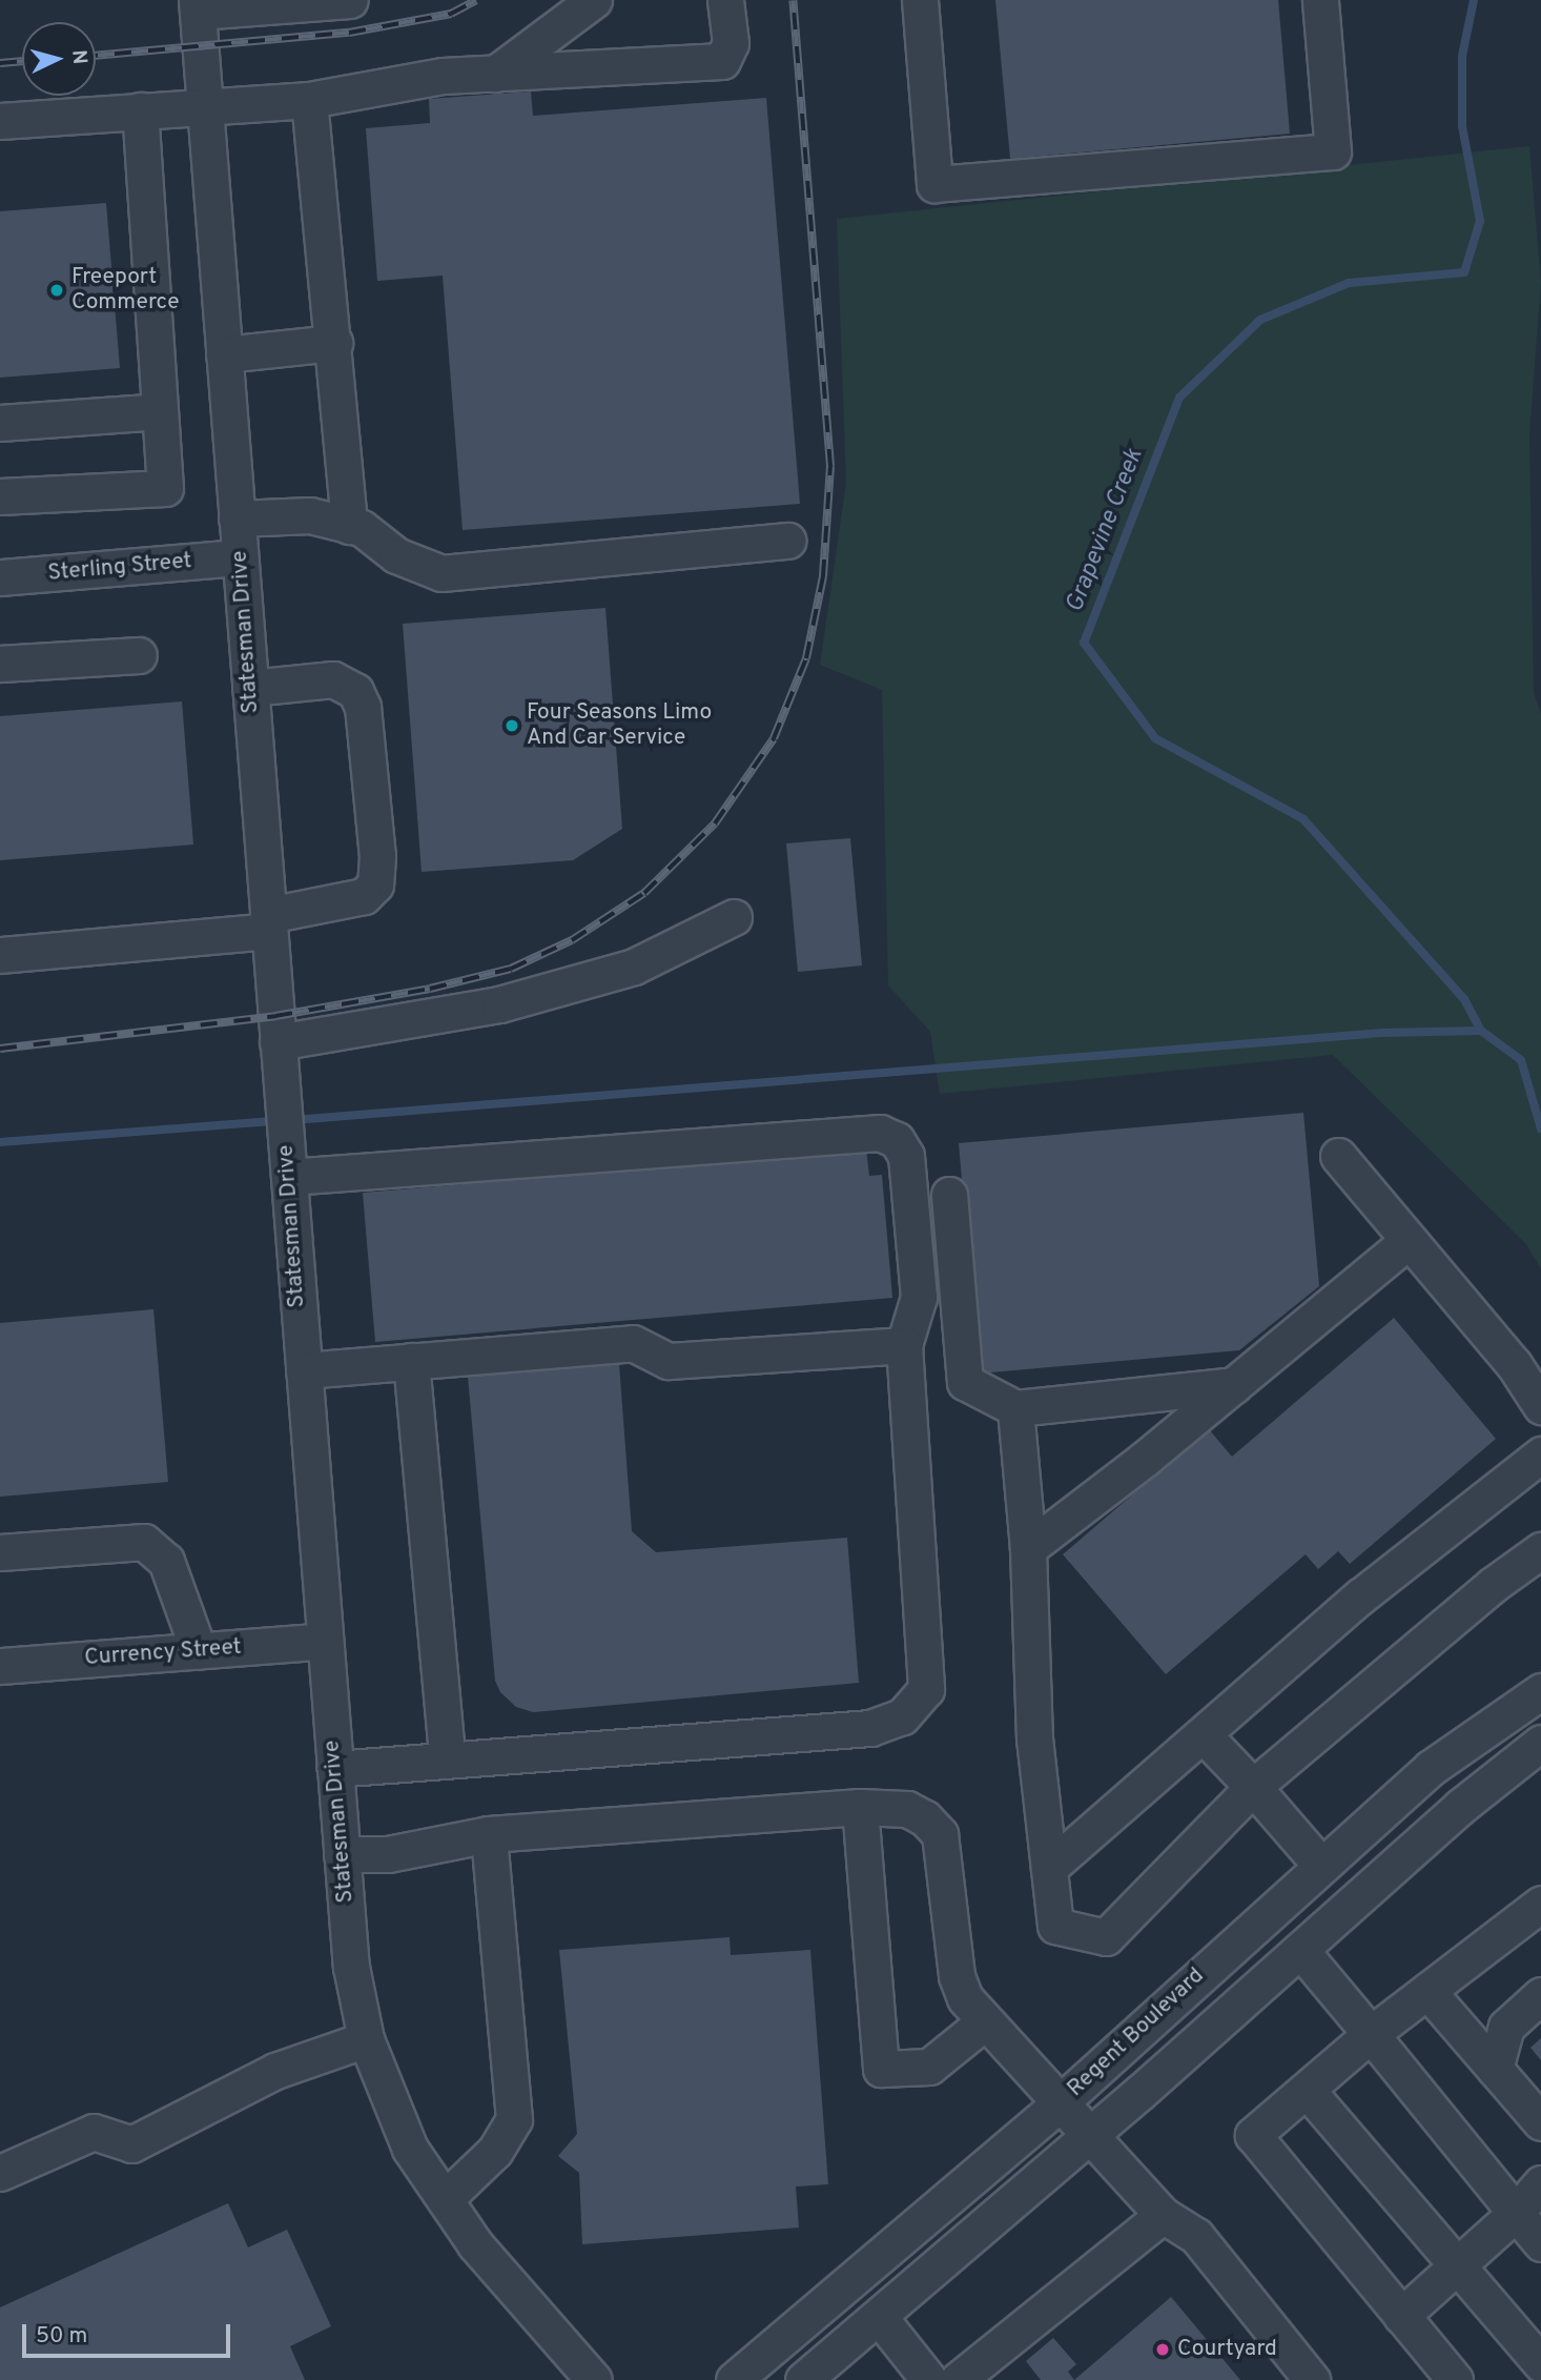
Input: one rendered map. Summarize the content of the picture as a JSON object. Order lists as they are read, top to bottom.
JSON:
{
  "streets": {
    "street": [
      "Sterling Street",
      "Statesman Drive",
      "Currency Street",
      "Regent Boulevard"
    ]
  },
  "crossings": [
    ["Sterling Street", "Statesman Drive"],
    ["Statesman Drive", "Currency Street"]
  ],
  "water": ["Grapevine Creek"],
  "places": ["Freeport Commerce", "Four Seasons Limo And Car Service", "Courtyard"],
  "scale_bar": "50 m",
  "north": "right"
}
